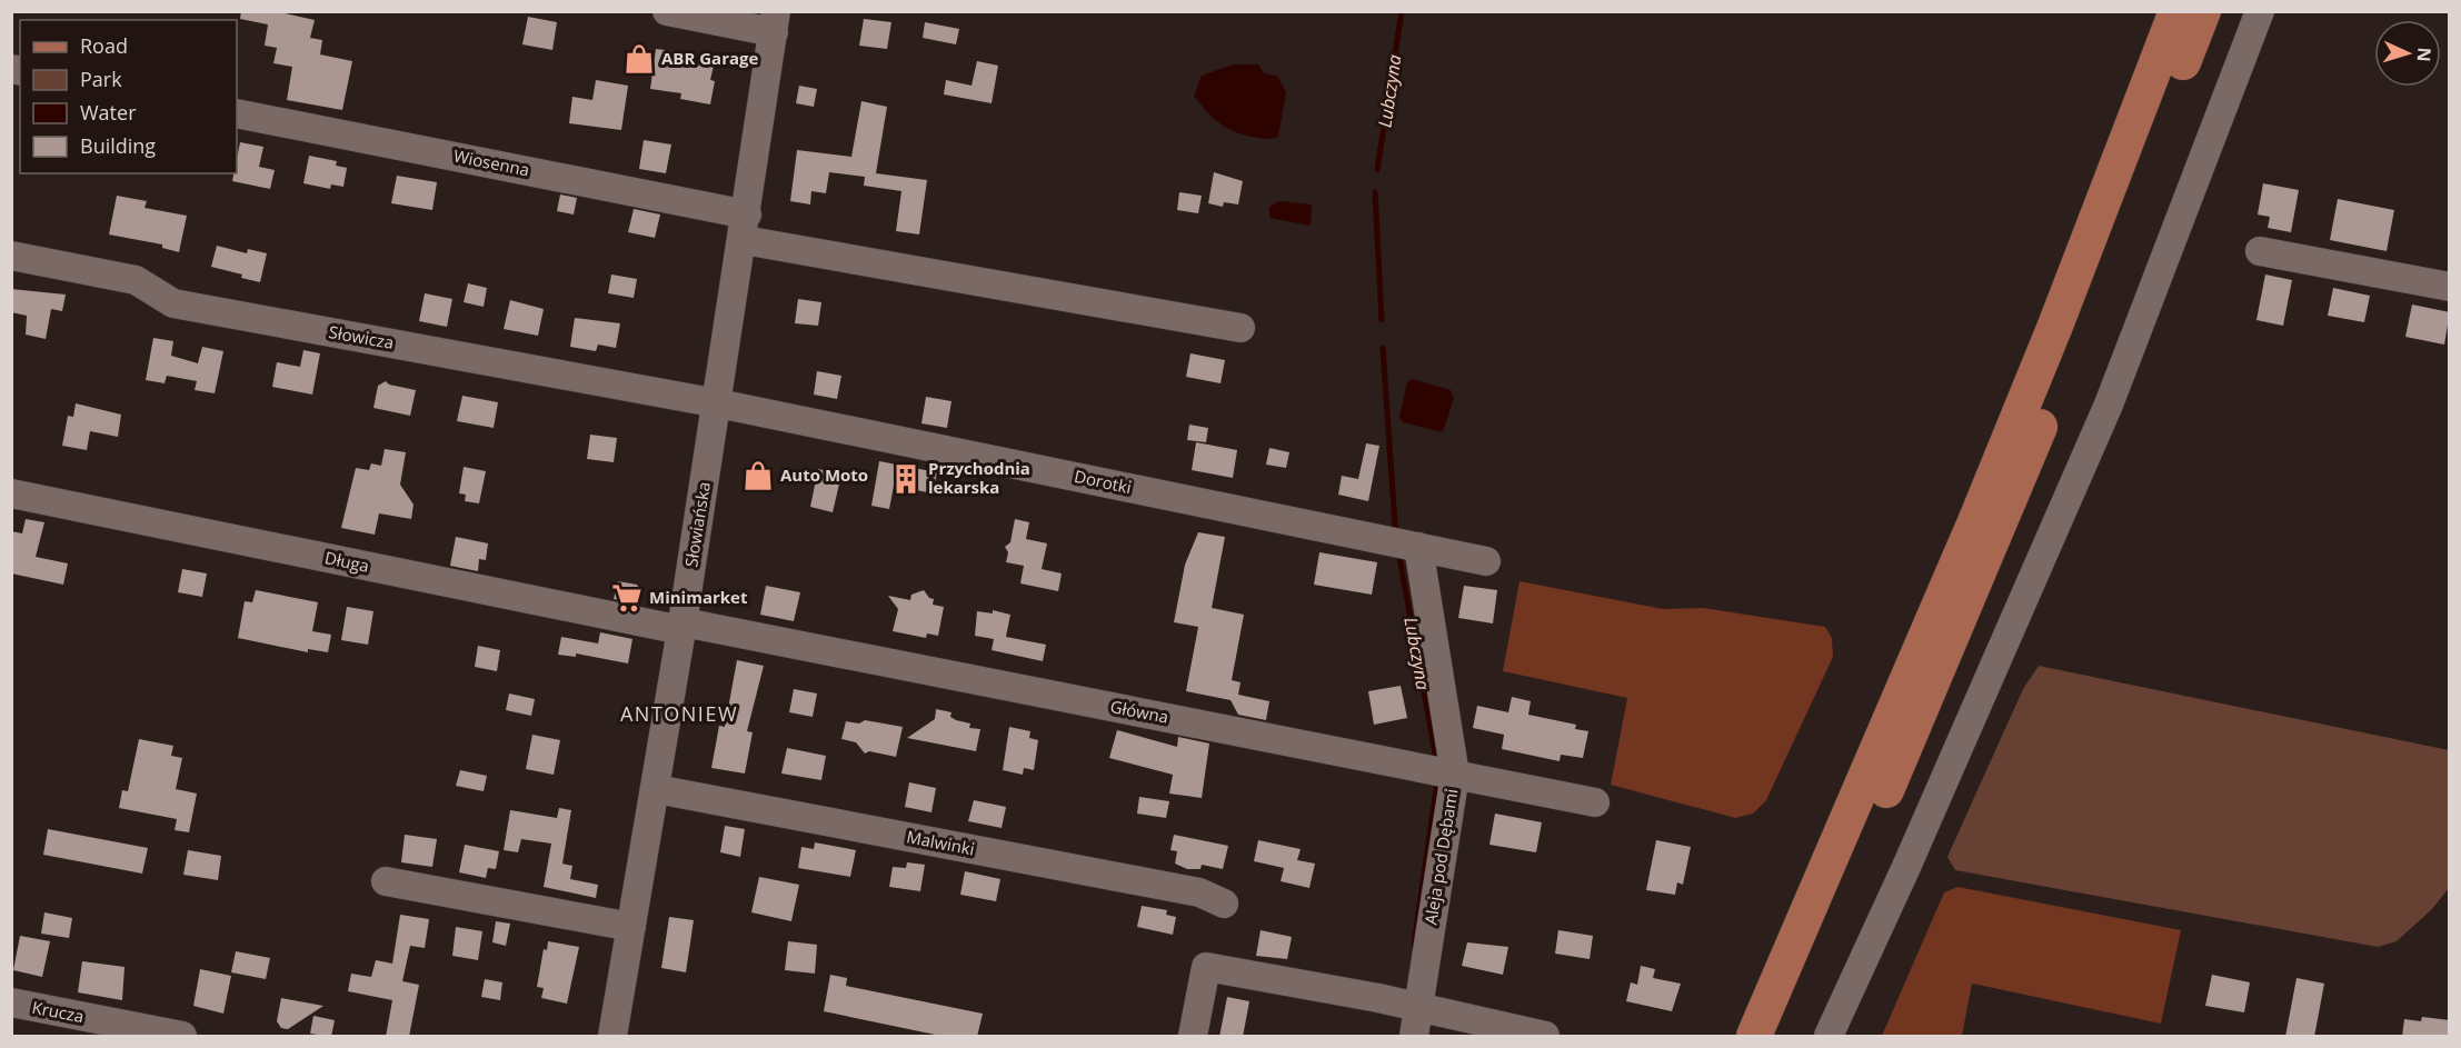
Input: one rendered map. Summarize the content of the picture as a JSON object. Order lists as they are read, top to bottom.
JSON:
{
  "streets": {
    "street": [
      "Wiosenna",
      "Słowicza",
      "Dorotki",
      "Słowiańska",
      "Długa",
      "Główna",
      "Malwinki",
      "Aleja pod Dębami",
      "Krucza"
    ]
  },
  "crossings": [
    ["Wiosenna", "Słowiańska"],
    ["Słowicza", "Dorotki"],
    ["Słowicza", "Słowiańska"],
    ["Dorotki", "Słowiańska"],
    ["Dorotki", "Aleja pod Dębami"],
    ["Słowiańska", "Długa"],
    ["Słowiańska", "Główna"],
    ["Słowiańska", "Malwinki"],
    ["Długa", "Główna"],
    ["Główna", "Aleja pod Dębami"]
  ],
  "districts": ["ANTONIEW"],
  "water": ["Lubczyna"],
  "places": {
    "shop": ["ABR Garage", "Auto Moto"],
    "building": ["Przychodnia lekarska"],
    "supermarket": ["Minimarket"]
  },
  "legend": [
    "Road",
    "Park",
    "Water",
    "Building"
  ],
  "north": "right"
}
